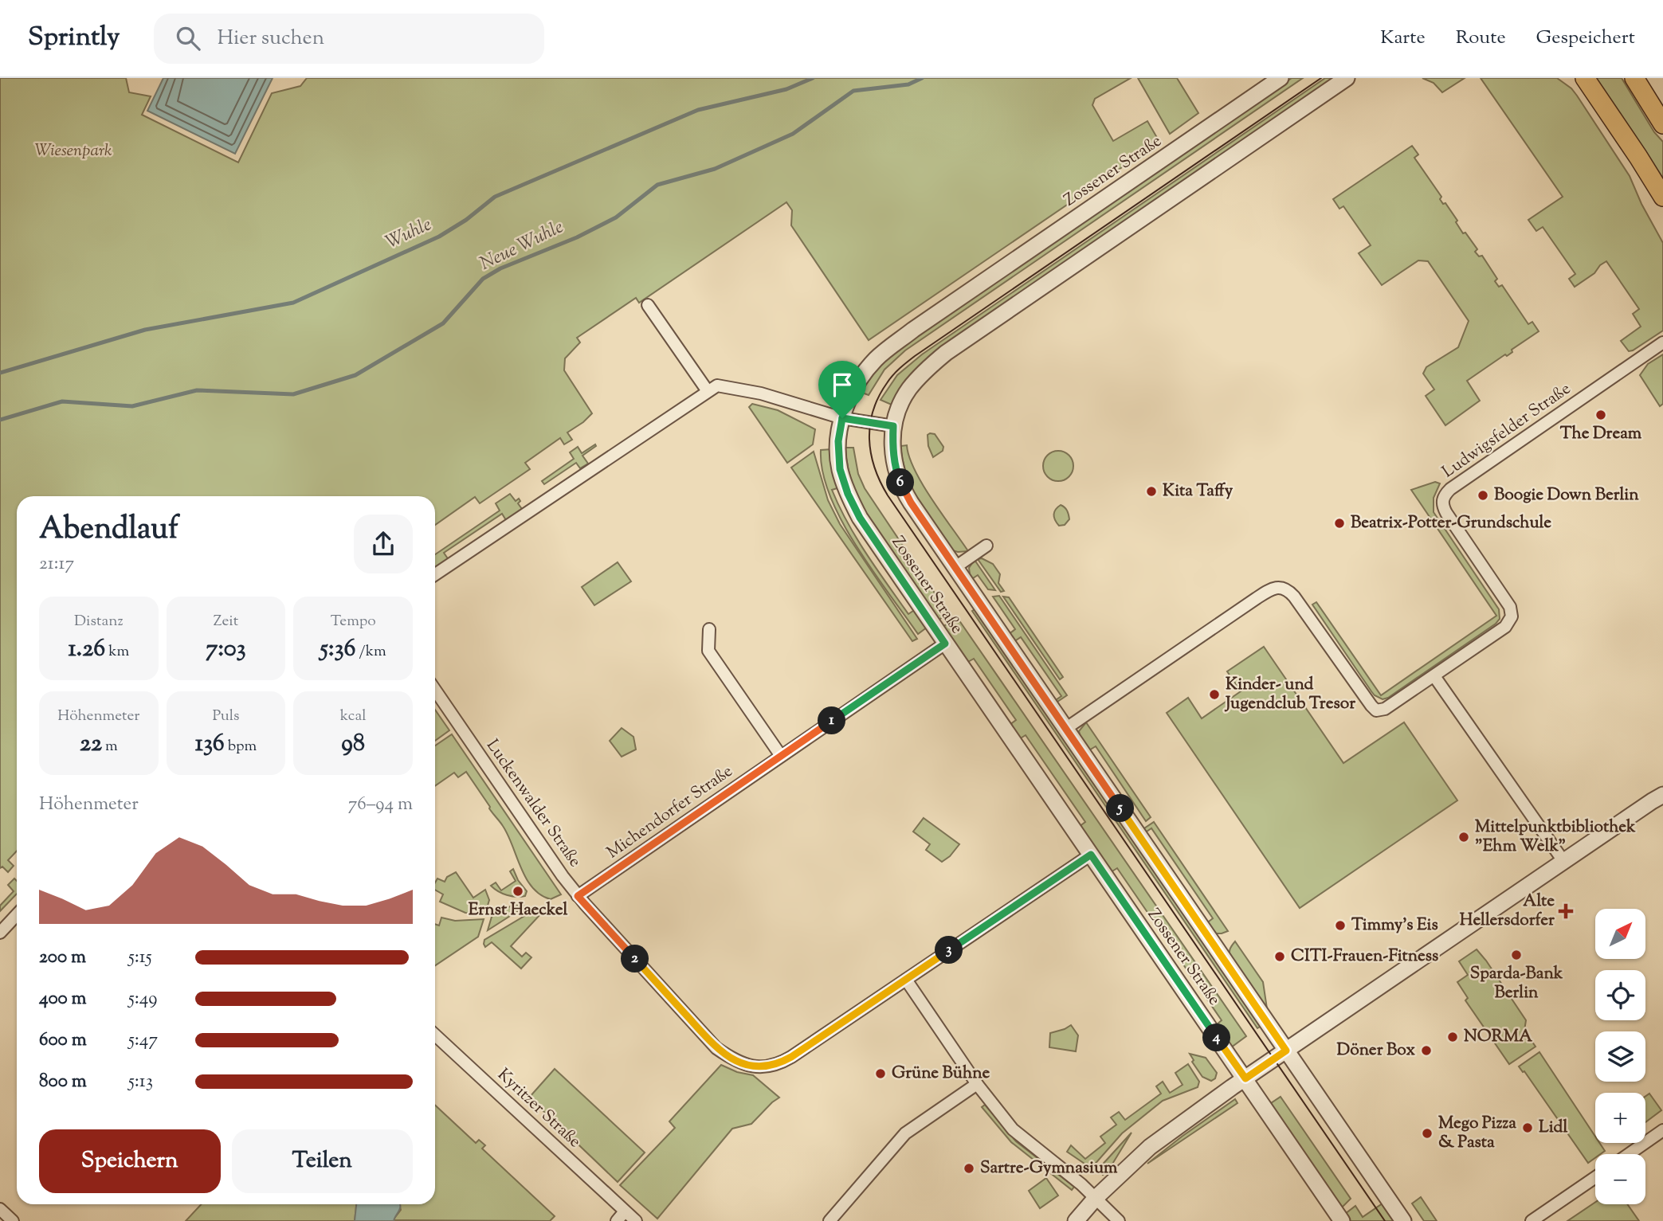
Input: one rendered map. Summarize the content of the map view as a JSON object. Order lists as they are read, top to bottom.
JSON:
{
  "streets": {
    "street": [
      "Zossener Straße",
      "Ludwigsfelder Straße",
      "Luckenwalder Straße",
      "Michendorfer Straße",
      "Kyritzer Straße"
    ]
  },
  "crossings": [
    ["Zossener Straße", "Ludwigsfelder Straße"],
    ["Zossener Straße", "Luckenwalder Straße"],
    ["Zossener Straße", "Michendorfer Straße"],
    ["Luckenwalder Straße", "Michendorfer Straße"]
  ],
  "water": ["Wuhle", "Neue Wuhle"],
  "parks": ["Wiesenpark"],
  "places": {
    "other": [
      "The Dream",
      "Kita Taffy",
      "Boogie Down Berlin",
      "Beatrix-Potter-Grundschule",
      "Kinder- und Jugendclub Tresor",
      "Mittelpunktbibliothek \"Ehm Welk\"",
      "Ernst Haeckel",
      "Timmy's Eis",
      "Sparda-Bank Berlin",
      "CITI-Frauen-Fitness",
      "NORMA",
      "Döner Box",
      "Grüne Bühne",
      "Lidl",
      "Mego Pizza & Pasta",
      "Sartre-Gymnasium"
    ],
    "health": ["Alte Hellersdorfer"]
  },
  "north": "top right",
  "page": {
    "header": "Sprintly",
    "search": "Hier suchen",
    "nav": ["Karte", "Route", "Gespeichert"],
    "pins": [
      "6",
      "1",
      "5",
      "3",
      "2",
      "4"
    ],
    "heading": ["Abendlauf", "21:17"],
    "stats": [
      ["Distanz", "1.26 km"],
      ["Zeit", "7:03"],
      ["Tempo", "5:36 /km"],
      ["Höhenmeter", "22 m"],
      ["Puls", "136 bpm"],
      ["kcal", "98"]
    ],
    "chart": ["Höhenmeter", "76–94 m"],
    "map_buttons": ["+", "−"],
    "list": [
      {
        "name": "200 m",
        "note": "5:15"
      },
      {
        "name": "400 m",
        "note": "5:49"
      },
      {
        "name": "600 m",
        "note": "5:47"
      },
      {
        "name": "800 m",
        "note": "5:13"
      }
    ],
    "buttons": ["Speichern", "Teilen"]
  }
}
